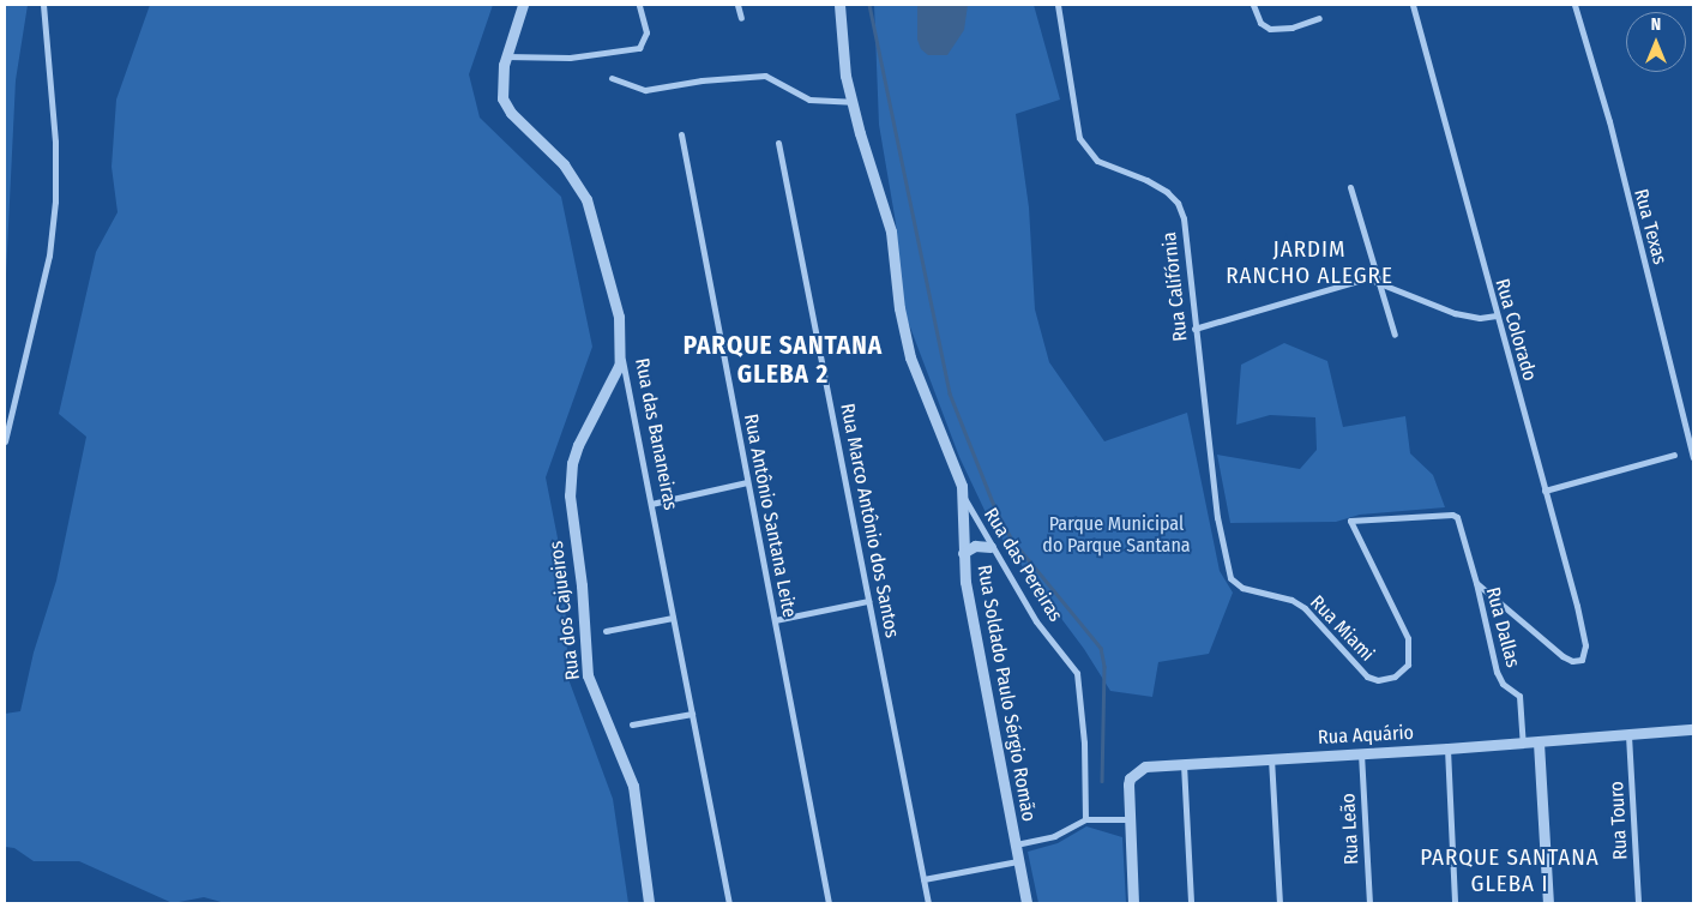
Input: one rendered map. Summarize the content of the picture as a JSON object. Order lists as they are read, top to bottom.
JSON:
{
  "streets": {
    "street": [
      "Rua Texas",
      "Rua Califórnia",
      "Rua Colorado",
      "Rua das Bananeiras",
      "Rua Antônio Santana Leite",
      "Rua Marco Antônio dos Santos",
      "Rua das Pereiras",
      "Rua dos Cajueiros",
      "Rua Dallas",
      "Rua Miami",
      "Rua Soldado Paulo Sérgio Romão",
      "Rua Aquário",
      "Rua Touro",
      "Rua Leão"
    ]
  },
  "crossings": [
    ["Rua Califórnia", "Rua Miami"],
    ["Rua Colorado", "Rua Dallas"],
    ["Rua das Bananeiras", "Rua dos Cajueiros"],
    ["Rua das Pereiras", "Rua Soldado Paulo Sérgio Romão"],
    ["Rua Dallas", "Rua Miami"],
    ["Rua Dallas", "Rua Aquário"],
    ["Rua Aquário", "Rua Touro"],
    ["Rua Aquário", "Rua Leão"]
  ],
  "districts": ["JARDIM RANCHO ALEGRE", "PARQUE SANTANA GLEBA 2", "PARQUE SANTANA GLEBA I"],
  "parks": ["Parque Municipal do Parque Santana"],
  "north": "top"
}
